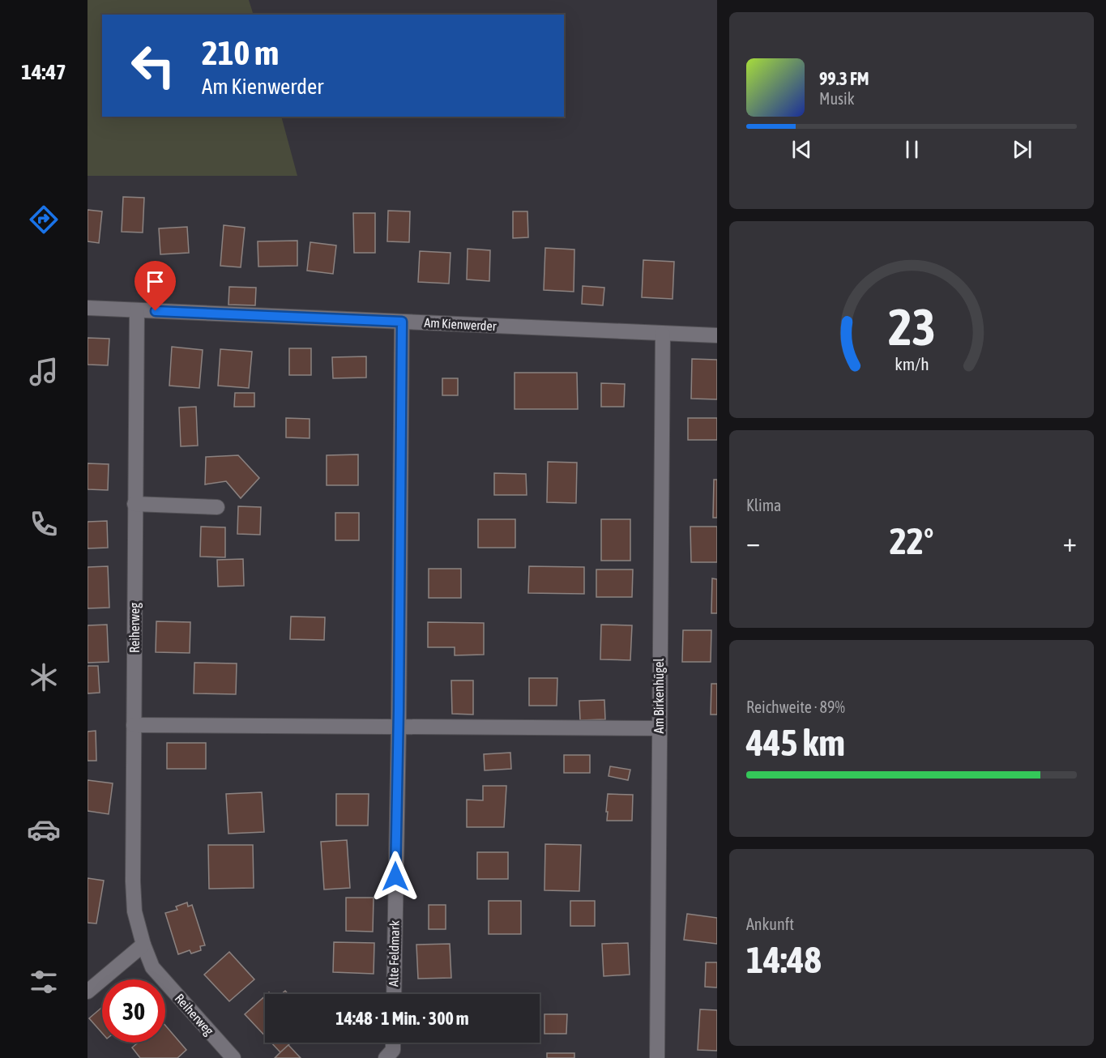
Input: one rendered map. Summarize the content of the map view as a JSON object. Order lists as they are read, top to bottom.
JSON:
{
  "streets": {
    "street": [
      "Am Kienwerder",
      "Reiherweg",
      "Am Birkenhügel",
      "Alte Feldmark"
    ]
  },
  "crossings": [
    ["Am Kienwerder", "Reiherweg"],
    ["Am Kienwerder", "Am Birkenhügel"],
    ["Am Kienwerder", "Alte Feldmark"]
  ],
  "page": {
    "tabs": "14:47",
    "turn": ["210 m", "Am Kienwerder"],
    "song": ["99.3 FM", "Musik"],
    "tile": [
      "Klima",
      ["Reichweite · 89%", "445 km"],
      ["Ankunft", "14:48"]
    ],
    "heat": ["−", "22°", "+"],
    "limit": "30",
    "trip": "14:48 · 1 Min. · 300 m",
    "gauge": ["23", "km/h"]
  }
}
